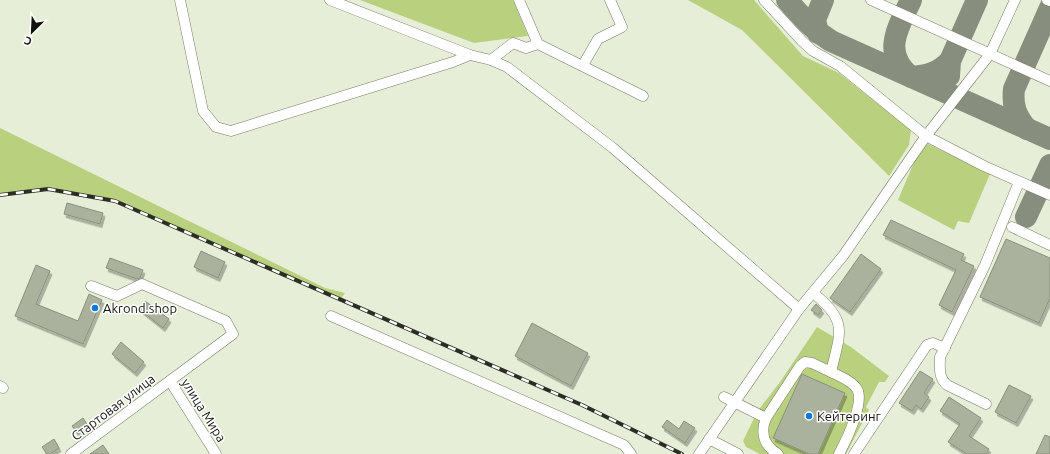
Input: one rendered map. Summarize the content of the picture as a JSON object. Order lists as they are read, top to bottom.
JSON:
{
  "streets": {
    "street": ["Стартовая улица", "улица Мира"]
  },
  "crossings": [
    ["Стартовая улица", "улица Мира"]
  ],
  "places": ["Akrond.shop", "Кейтеринг"],
  "north": "bottom left"
}
